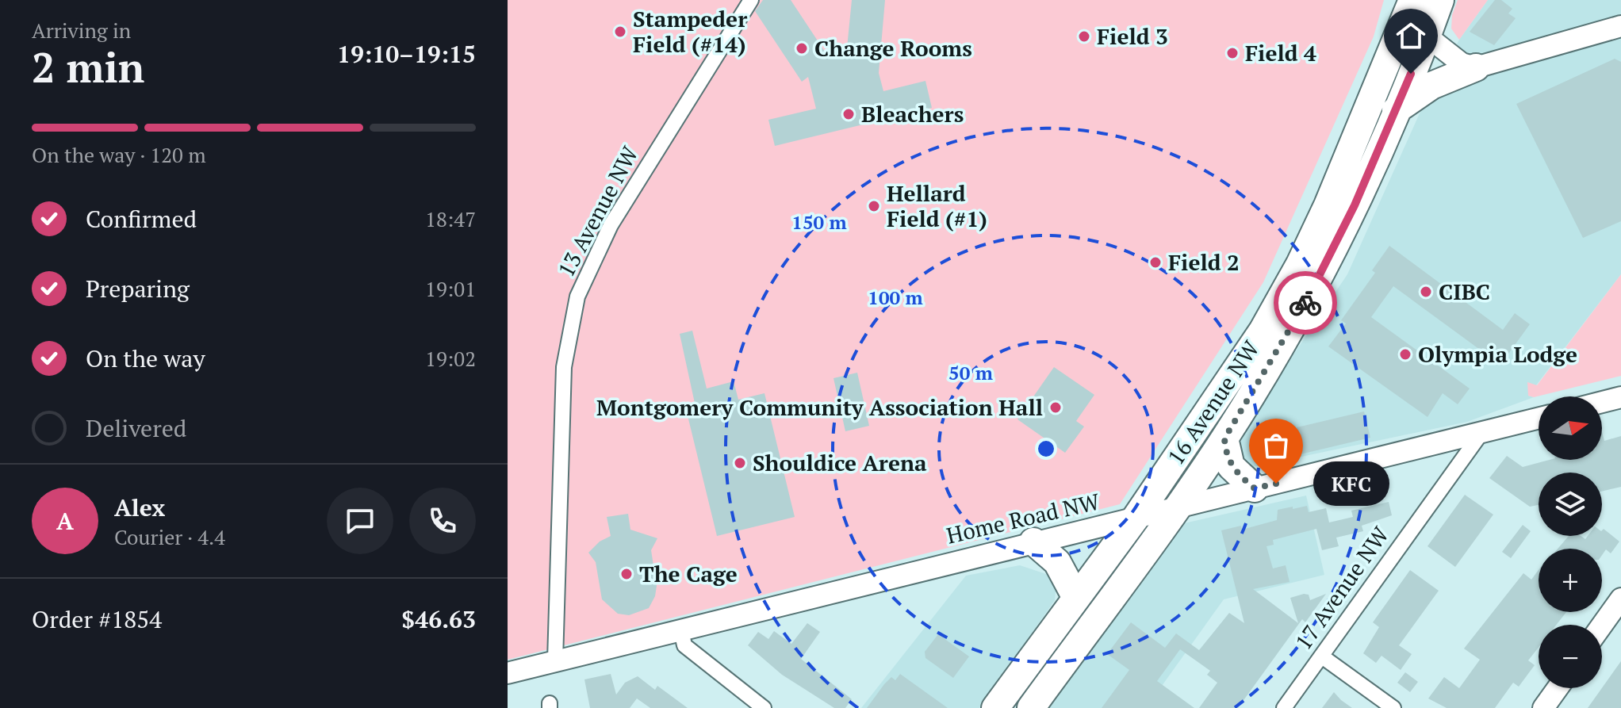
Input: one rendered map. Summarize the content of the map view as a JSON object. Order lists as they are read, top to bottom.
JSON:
{
  "streets": {
    "highway": ["16 Avenue NW"],
    "street": ["13 Avenue NW", "Home Road NW", "17 Avenue NW"]
  },
  "crossings": [
    ["13 Avenue NW", "Home Road NW"],
    ["16 Avenue NW", "Home Road NW"],
    ["Home Road NW", "17 Avenue NW"]
  ],
  "places": [
    "Stampeder Field (#14)",
    "Field 3",
    "Change Rooms",
    "Field 4",
    "Bleachers",
    "Hellard Field (#1)",
    "Field 2",
    "CIBC",
    "Olympia Lodge",
    "Montgomery Community Association Hall",
    "Shouldice Arena",
    "KFC",
    "The Cage"
  ],
  "north": "right",
  "page": {
    "heading": ["2 min", "Arriving in", "19:10–19:15"],
    "panel": [
      "Alex",
      "Courier · 4.4",
      "Order #1854",
      "$46.63"
    ],
    "bar": "On the way · 120 m",
    "list": [
      ["Confirmed", "18:47"],
      ["Preparing", "19:01"],
      ["On the way", "19:02"],
      "Delivered"
    ],
    "map_buttons": ["+", "−"],
    "bubble": "KFC",
    "round": "A"
  },
  "rings": ["150 m", "100 m", "50 m"]
}
